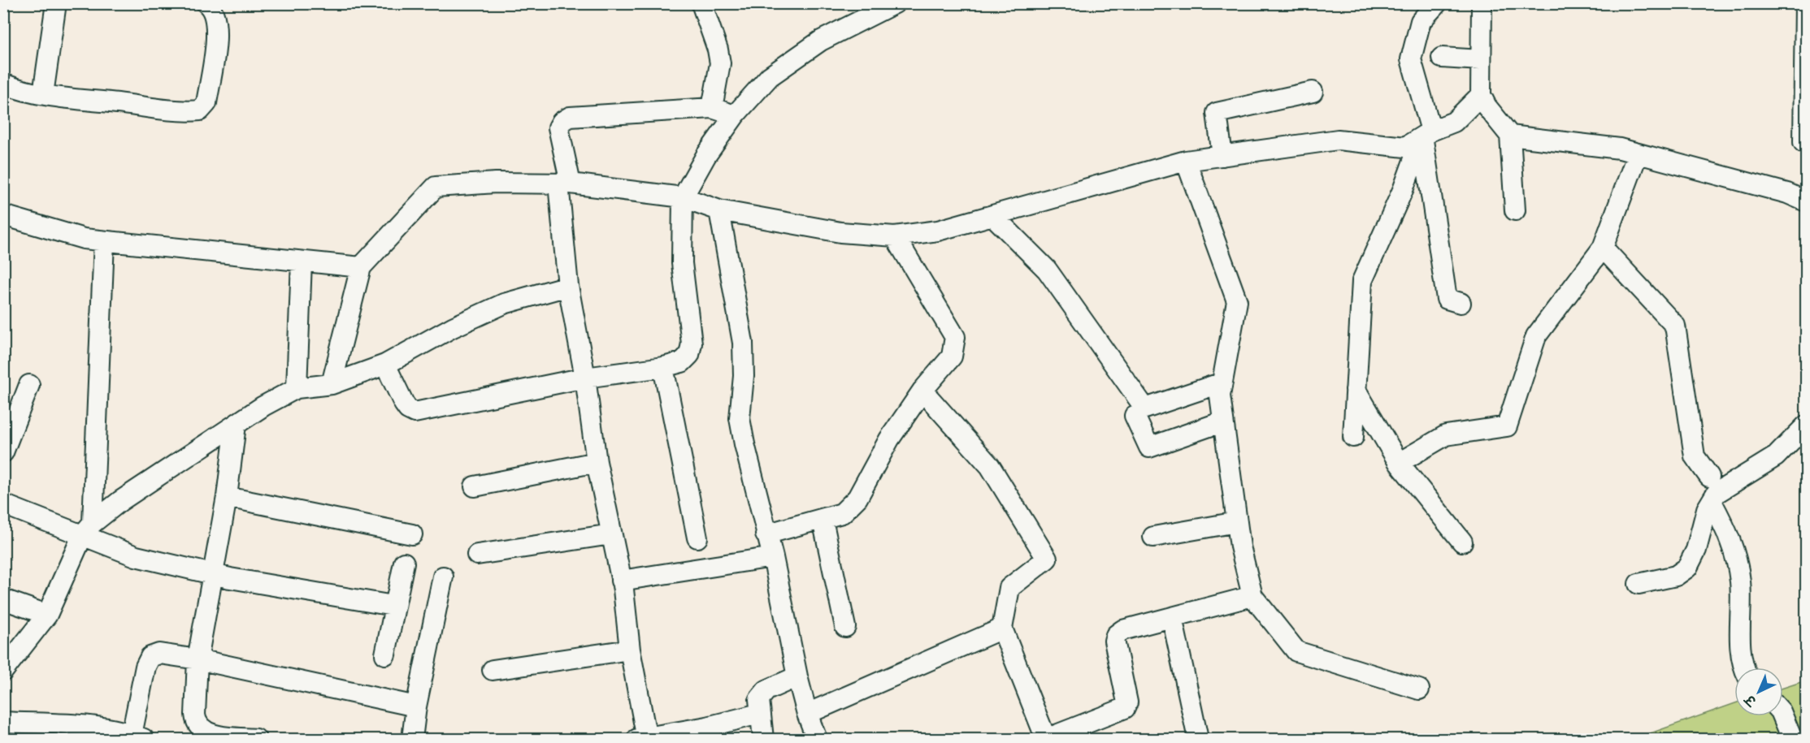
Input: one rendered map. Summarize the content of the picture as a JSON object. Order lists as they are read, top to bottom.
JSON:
{
  "north": "bottom left"
}
